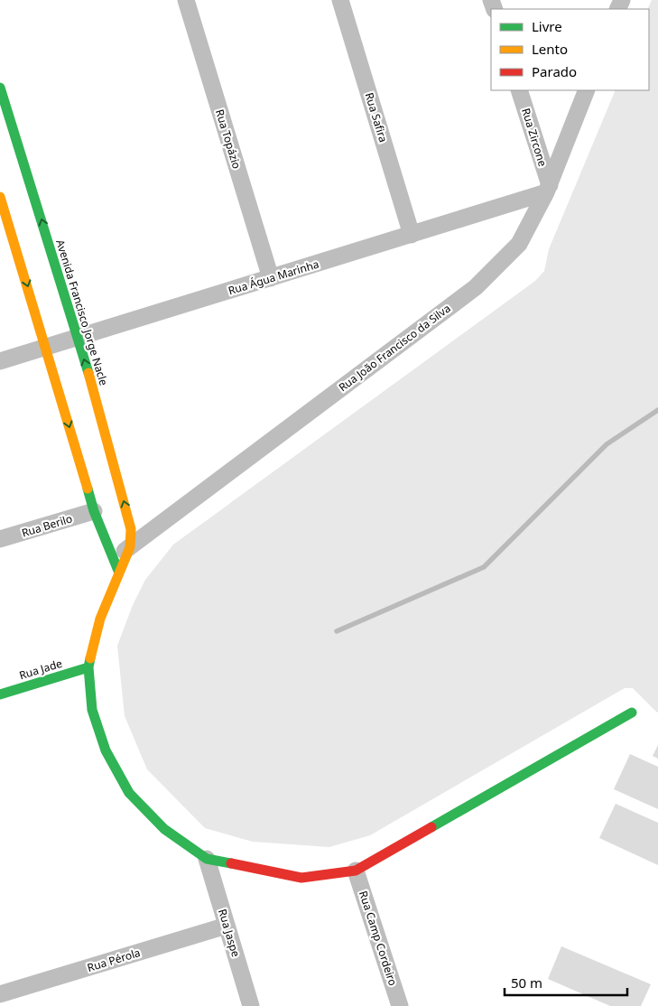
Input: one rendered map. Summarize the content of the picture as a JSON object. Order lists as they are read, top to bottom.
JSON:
{
  "streets": {
    "street": [
      "Rua Safira",
      "Rua Zircone",
      "Rua Topázio",
      "Rua Água Marinha",
      "Avenida Francisco Jorge Nacle",
      "Rua João Francisco da Silva",
      "Rua Berilo",
      "Rua Jade",
      "Rua Jaspe",
      "Rua Camp Cordeiro",
      "Rua Pérola"
    ]
  },
  "crossings": [
    ["Rua Safira", "Rua Água Marinha"],
    ["Rua Zircone", "Rua Água Marinha"],
    ["Rua Zircone", "Rua João Francisco da Silva"],
    ["Rua Topázio", "Rua Água Marinha"],
    ["Rua Água Marinha", "Avenida Francisco Jorge Nacle"],
    ["Rua Água Marinha", "Rua João Francisco da Silva"],
    ["Avenida Francisco Jorge Nacle", "Rua João Francisco da Silva"],
    ["Rua Jaspe", "Rua Pérola"]
  ],
  "legend": ["Livre", "Lento", "Parado"],
  "scale_bar": "50 m"
}
